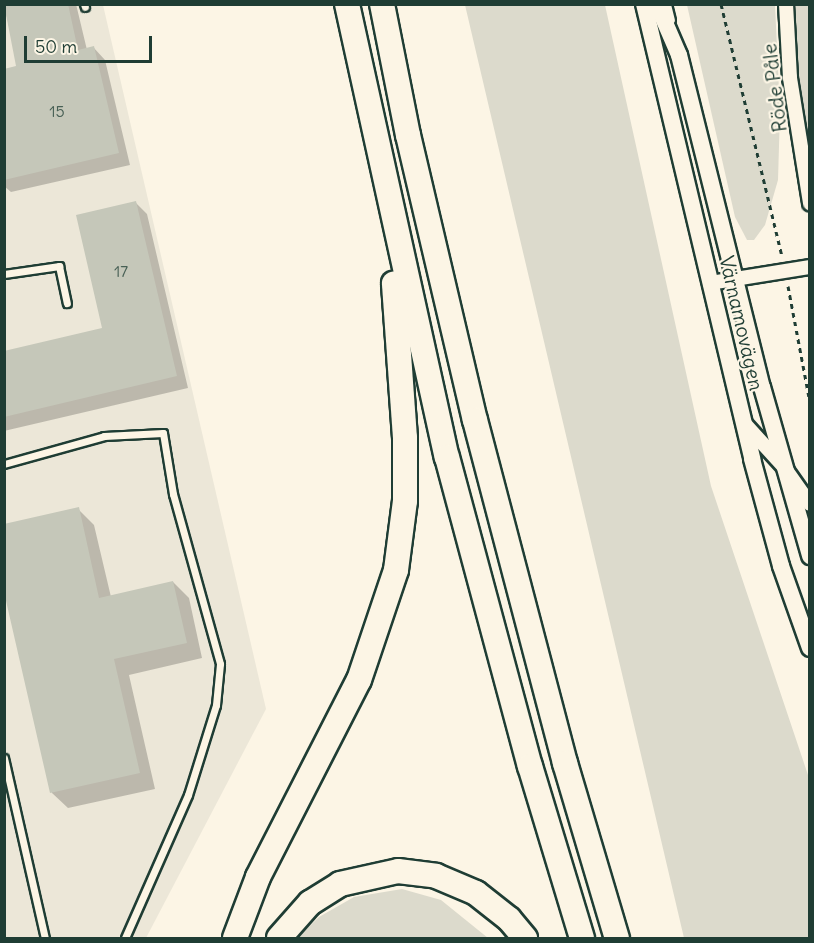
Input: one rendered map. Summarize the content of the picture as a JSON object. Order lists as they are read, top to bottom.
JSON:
{
  "streets": {
    "street": ["Röde Påle", "Värnamovägen"]
  },
  "house_numbers": ["15", "17"],
  "scale_bar": "50 m"
}
